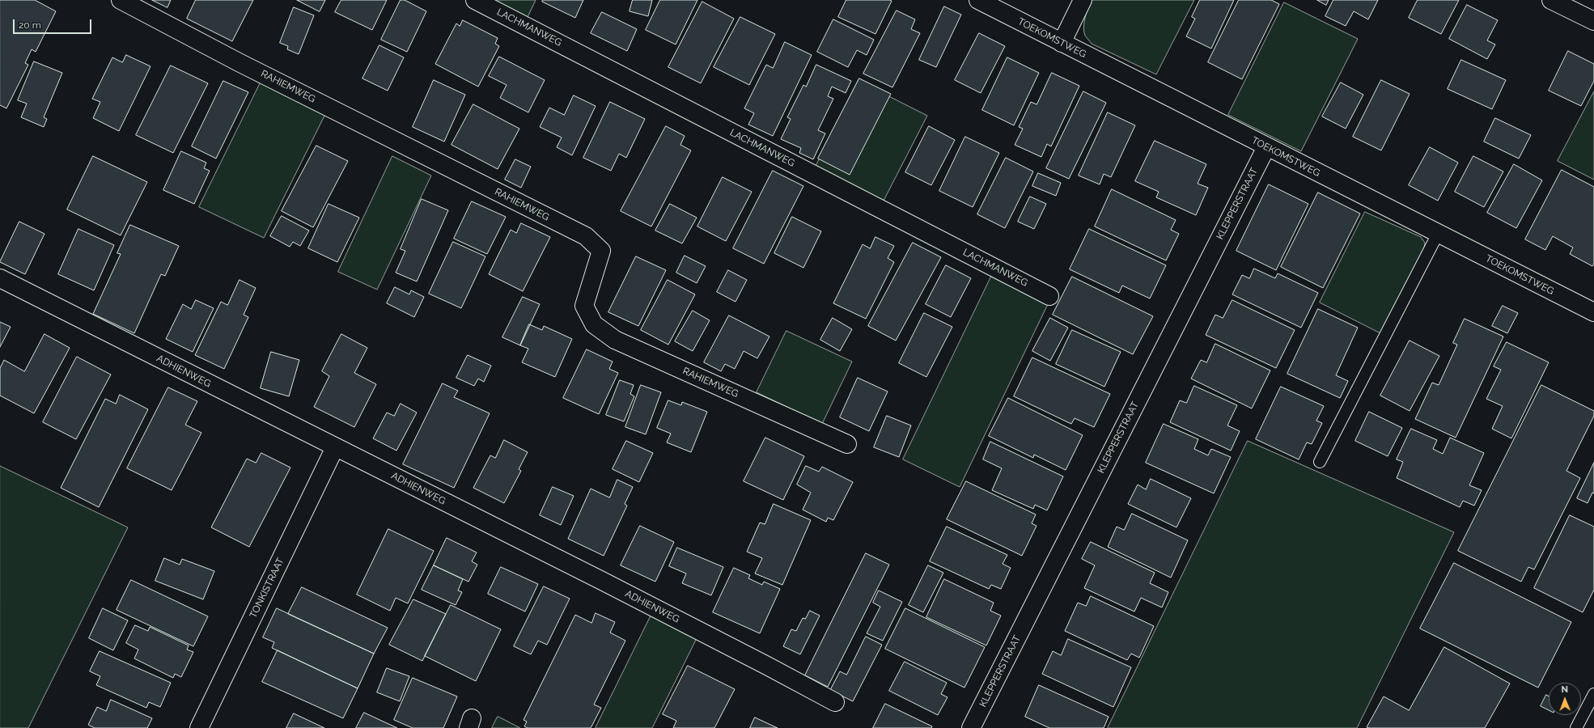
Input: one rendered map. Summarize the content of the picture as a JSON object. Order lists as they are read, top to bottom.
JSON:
{
  "streets": {
    "street": [
      "LACHMANWEG",
      "TOEKOMSTWEG",
      "RAHIEMWEG",
      "KLEPPERSTRAAT",
      "ADHIENWEG",
      "TONKISTRAAT"
    ]
  },
  "crossings": [
    ["TOEKOMSTWEG", "KLEPPERSTRAAT"],
    ["ADHIENWEG", "TONKISTRAAT"]
  ],
  "scale_bar": "20 m",
  "north": "top"
}
